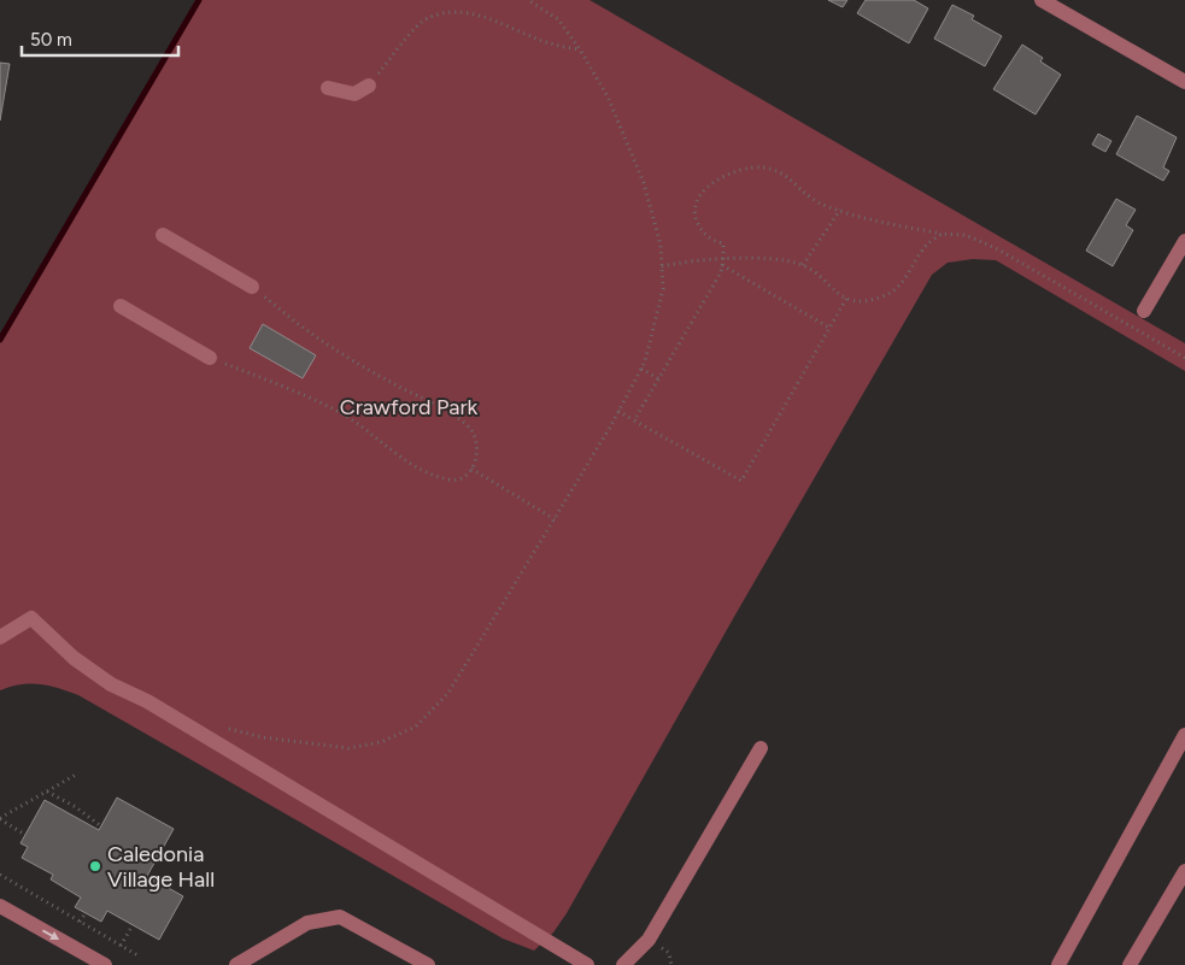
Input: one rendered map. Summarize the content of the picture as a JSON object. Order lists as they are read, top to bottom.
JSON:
{
  "parks": ["Crawford Park"],
  "places": ["Caledonia Village Hall"],
  "scale_bar": "50 m"
}
